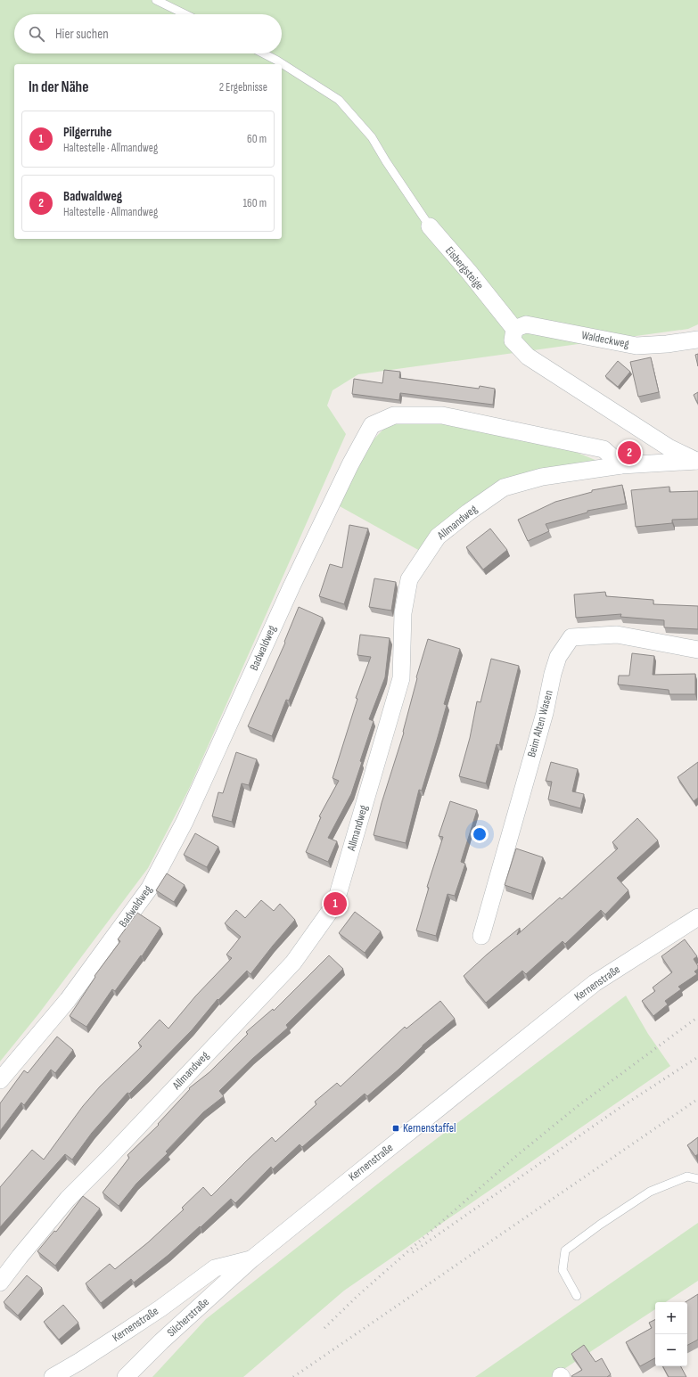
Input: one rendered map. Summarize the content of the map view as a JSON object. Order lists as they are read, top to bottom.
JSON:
{
  "streets": {
    "street": [
      "Eisbergsteige",
      "Waldeckweg",
      "Allmandweg",
      "Badwaldweg",
      "Beim Alten Wasen",
      "Kernenstraße",
      "Silcherstraße"
    ]
  },
  "crossings": [
    ["Eisbergsteige", "Waldeckweg"],
    ["Eisbergsteige", "Allmandweg"],
    ["Allmandweg", "Badwaldweg"],
    ["Kernenstraße", "Silcherstraße"]
  ],
  "places": {
    "transit": ["Kernenstaffel"]
  },
  "page": {
    "search": "Hier suchen",
    "heading": ["In der Nähe", "2 Ergebnisse"],
    "list": [
      {
        "mark": "1",
        "name": "Pilgerruhe",
        "note": "Haltestelle · Allmandweg",
        "value": "60 m"
      },
      {
        "mark": "2",
        "name": "Badwaldweg",
        "note": "Haltestelle · Allmandweg",
        "value": "160 m"
      }
    ],
    "pins": ["2", "1"],
    "map_buttons": ["+", "−"]
  }
}
